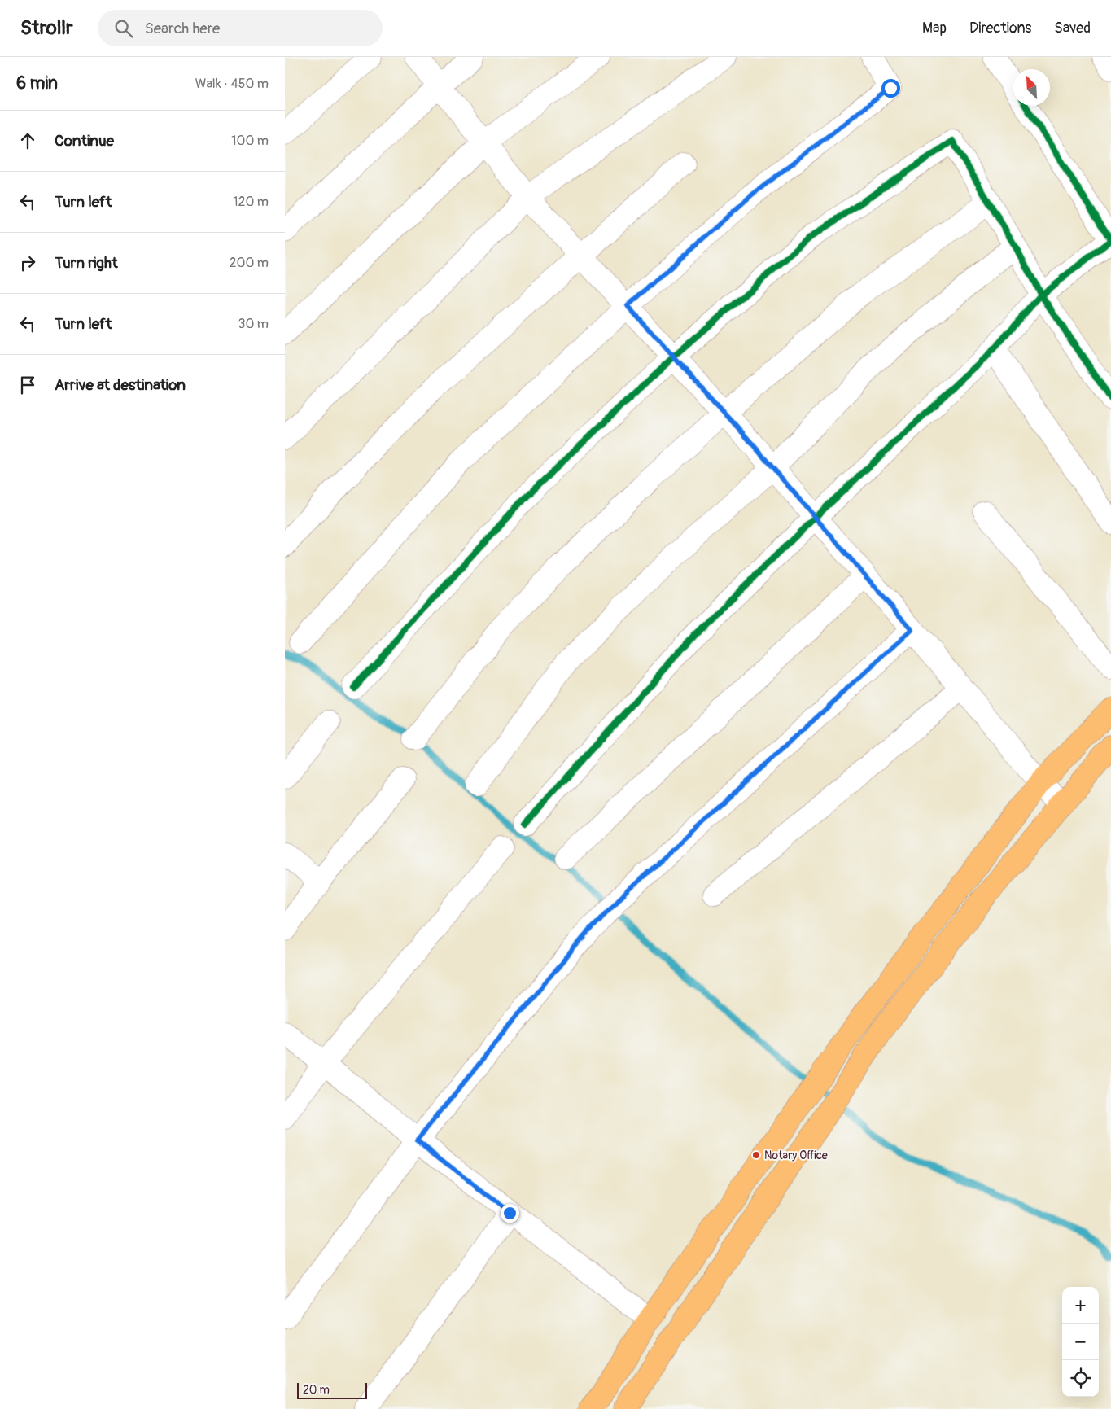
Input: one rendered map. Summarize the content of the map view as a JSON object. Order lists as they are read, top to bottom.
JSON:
{
  "places": ["Notary Office"],
  "scale_bar": "20 m",
  "north": "top left",
  "page": {
    "header": "Strollr",
    "search": "Search here",
    "nav": ["Map", "Directions", "Saved"],
    "heading": ["6 min", "Walk · 450 m"],
    "list": [
      ["Continue", "100 m"],
      ["Turn left", "120 m"],
      ["Turn right", "200 m"],
      ["Turn left", "30 m"],
      "Arrive at destination"
    ],
    "map_buttons": ["+", "−"],
    "scale": "20 m"
  }
}
